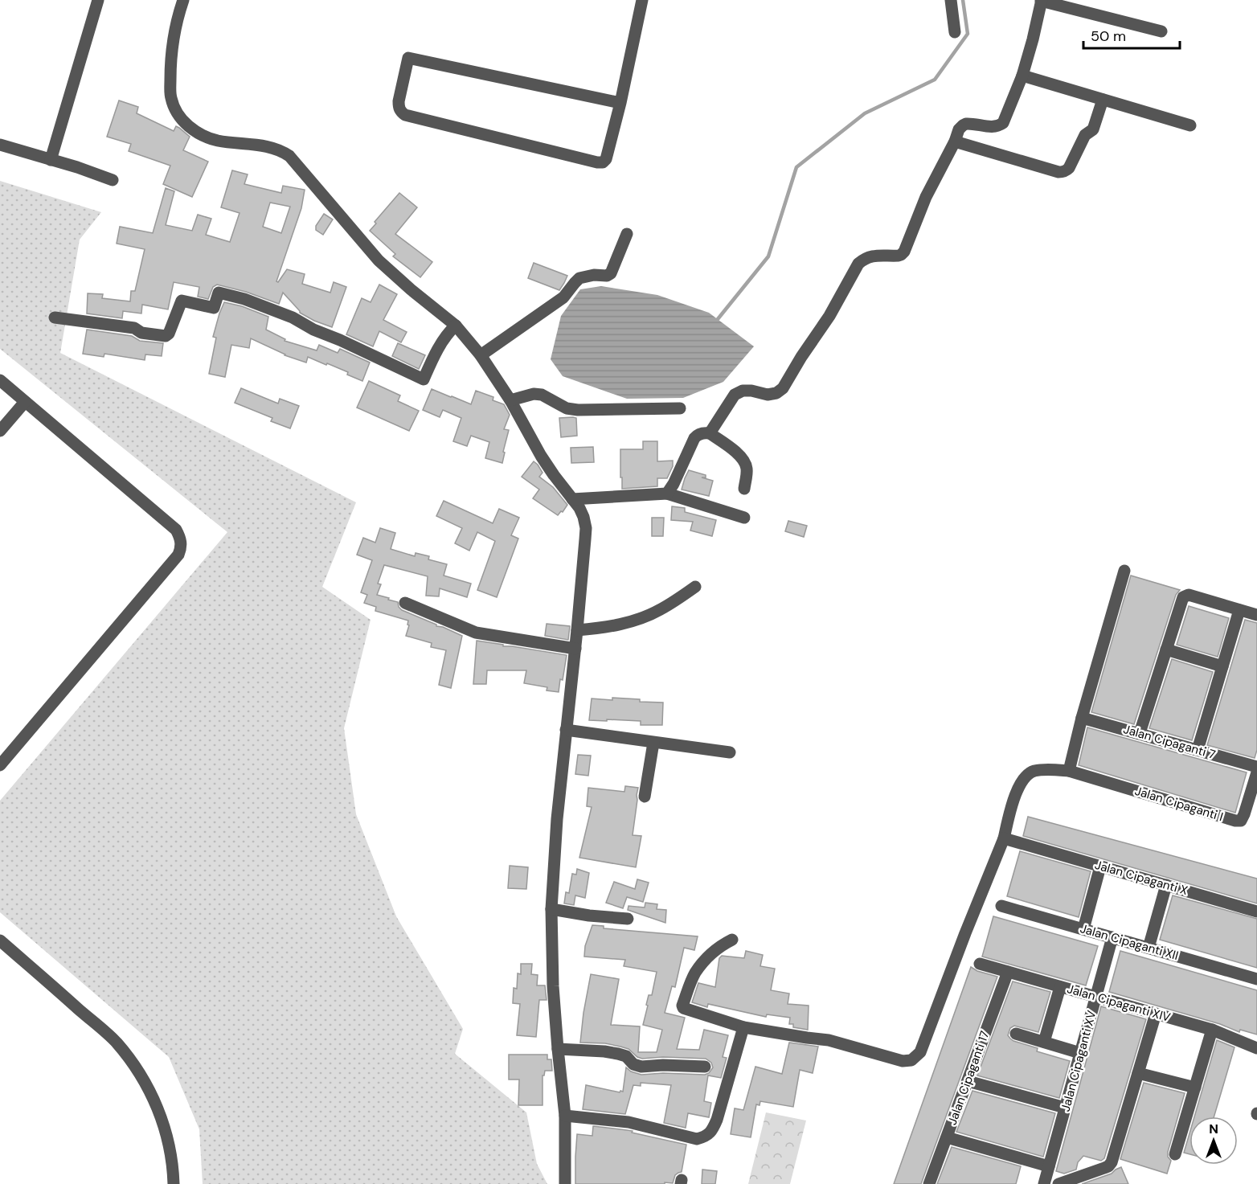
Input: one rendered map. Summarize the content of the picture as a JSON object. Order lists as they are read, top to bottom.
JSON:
{
  "streets": {
    "street": [
      "Jalan Cipaganti 7",
      "Jalan Cipaganti I",
      "Jalan Cipaganti X",
      "Jalan Cipaganti XII",
      "Jalan Cipaganti XIV",
      "Jalan Cipaganti XV",
      "Jalan Cipaganti 17"
    ]
  },
  "crossings": [
    ["Jalan Cipaganti XII", "Jalan Cipaganti XV"],
    ["Jalan Cipaganti XIV", "Jalan Cipaganti XV"],
    ["Jalan Cipaganti XIV", "Jalan Cipaganti 17"]
  ],
  "scale_bar": "50 m",
  "north": "top"
}
